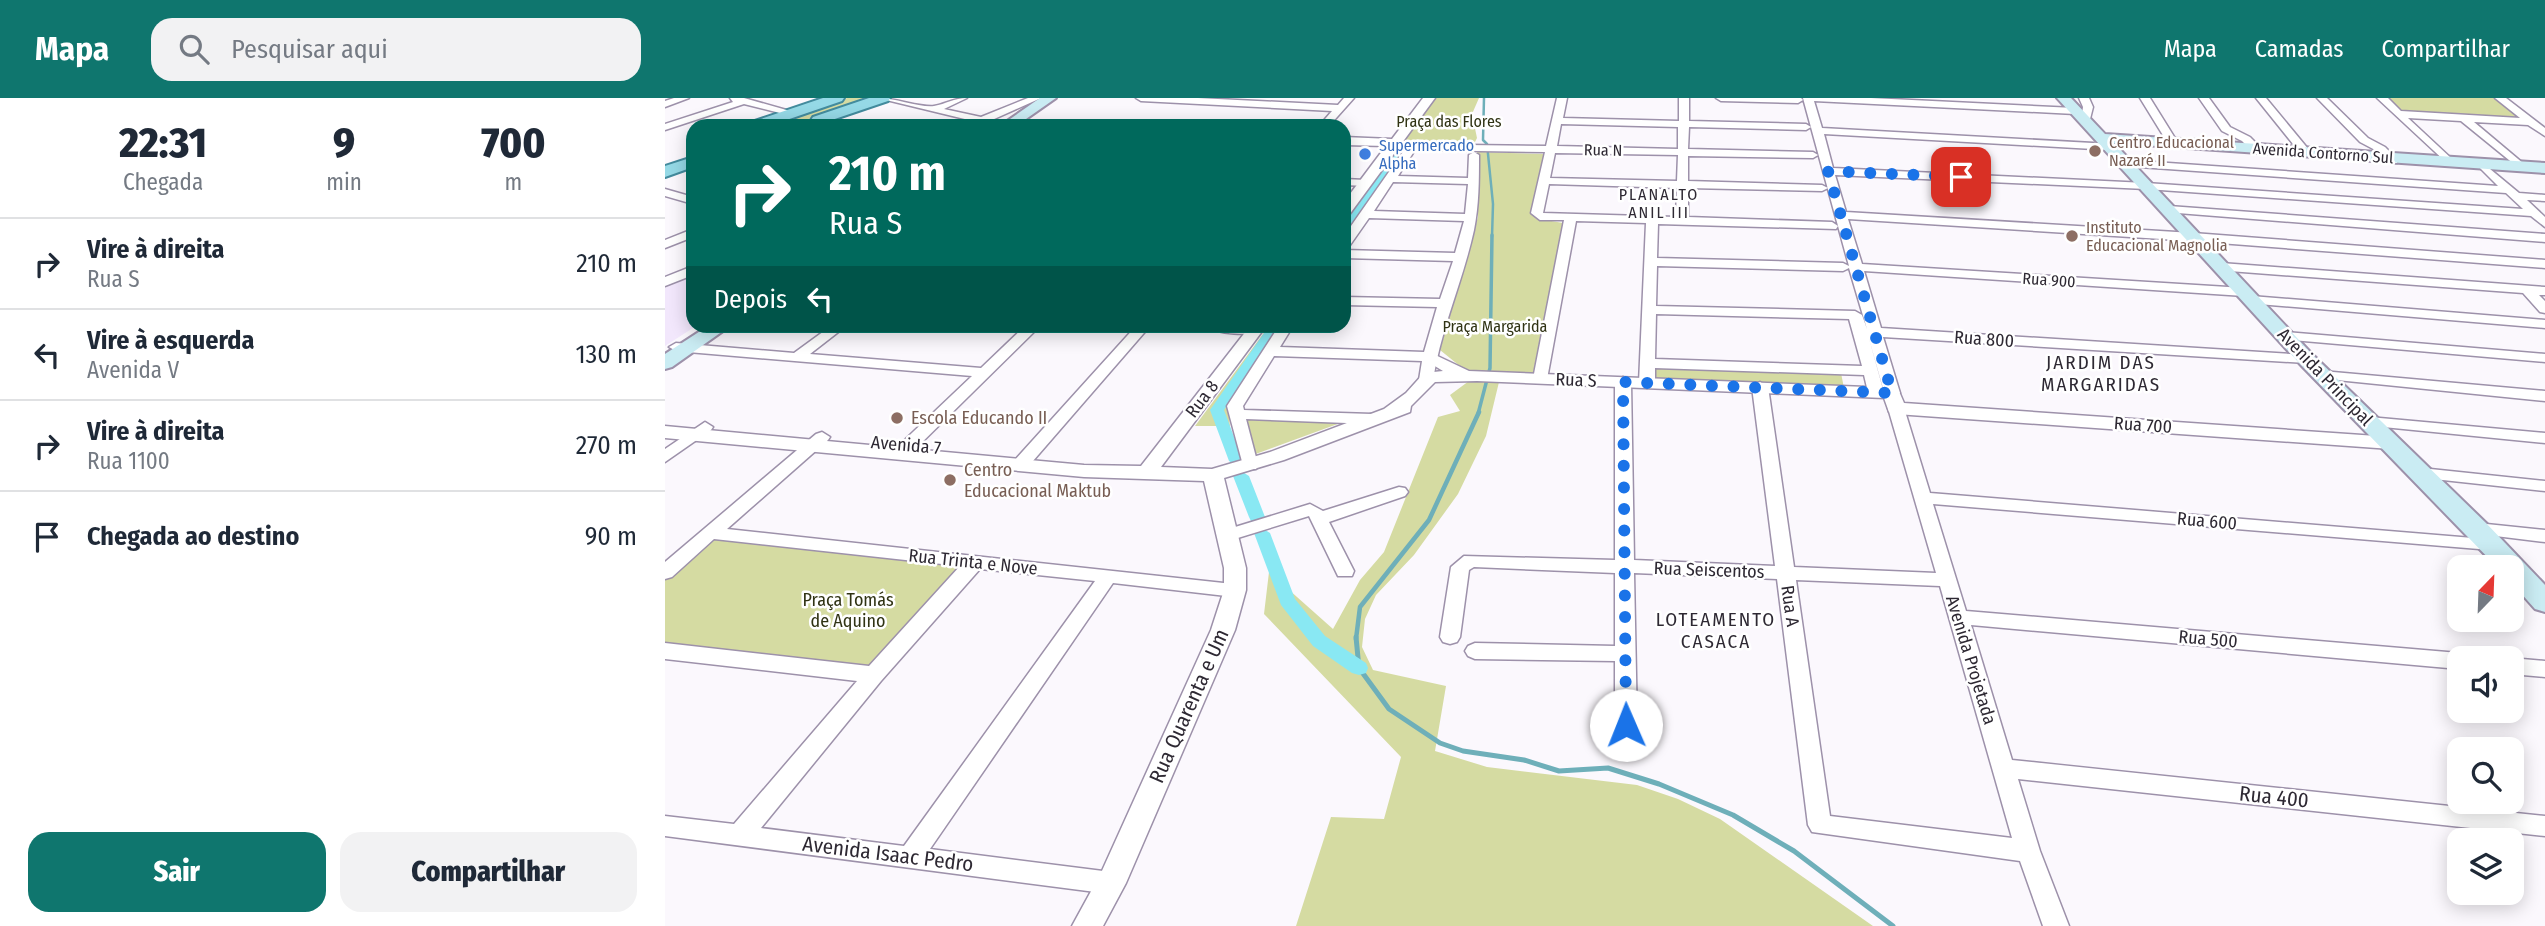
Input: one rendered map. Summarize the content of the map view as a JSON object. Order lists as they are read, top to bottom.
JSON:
{
  "streets": {
    "main road": ["Avenida Contorno Sul", "Avenida Principal"],
    "street": [
      "Rua N",
      "Rua 900",
      "Rua 800",
      "Rua S",
      "Rua 8",
      "Rua 700",
      "Avenida 7",
      "Rua 600",
      "Rua Trinta e Nove",
      "Rua Seiscentos",
      "Rua A",
      "Rua 500",
      "Avenida Projetada",
      "Rua Quarenta e Um",
      "Rua 400",
      "Avenida Isaac Pedro"
    ]
  },
  "crossings": [
    ["Avenida Contorno Sul", "Avenida Principal"],
    ["Rua 900", "Avenida Principal"],
    ["Rua 800", "Avenida Principal"],
    ["Avenida Principal", "Rua 700"],
    ["Avenida Principal", "Rua 600"],
    ["Rua S", "Rua 700"],
    ["Rua S", "Avenida 7"],
    ["Rua S", "Rua A"],
    ["Rua S", "Avenida Projetada"],
    ["Rua 8", "Avenida 7"],
    ["Rua 700", "Avenida Projetada"],
    ["Avenida 7", "Rua Quarenta e Um"],
    ["Rua 600", "Avenida Projetada"],
    ["Rua Trinta e Nove", "Rua Quarenta e Um"],
    ["Rua Seiscentos", "Rua A"],
    ["Rua Seiscentos", "Avenida Projetada"],
    ["Rua A", "Avenida Projetada"],
    ["Rua 500", "Avenida Projetada"],
    ["Avenida Projetada", "Rua 400"],
    ["Rua Quarenta e Um", "Avenida Isaac Pedro"]
  ],
  "districts": ["PLANALTO ANIL III", "JARDIM DAS MARGARIDAS", "LOTEAMENTO CASACA"],
  "parks": ["Praça das Flores", "Praça Margarida", "Praça Tomás de Aquino"],
  "places": [
    "Centro Educacional Nazaré II",
    "Supermercado Alpha",
    "Instituto Educacional Magnolia",
    "Escola Educando II",
    "Centro Educacional Maktub"
  ],
  "north": "top right",
  "page": {
    "header": "Mapa",
    "search": "Pesquisar aqui",
    "nav": ["Mapa", "Camadas", "Compartilhar"],
    "eta": [
      "22:31",
      "Chegada",
      "9",
      "min",
      "700",
      "m"
    ],
    "turn": ["210 m", "Rua S"],
    "list": [
      {
        "name": "Vire à direita",
        "note": "Rua S",
        "value": "210 m"
      },
      {
        "name": "Vire à esquerda",
        "note": "Avenida V",
        "value": "130 m"
      },
      {
        "name": "Vire à direita",
        "note": "Rua 1100",
        "value": "270 m"
      },
      {
        "name": "Chegada ao destino",
        "value": "90 m"
      }
    ],
    "then": "Depois",
    "buttons": ["Sair", "Compartilhar"]
  }
}
